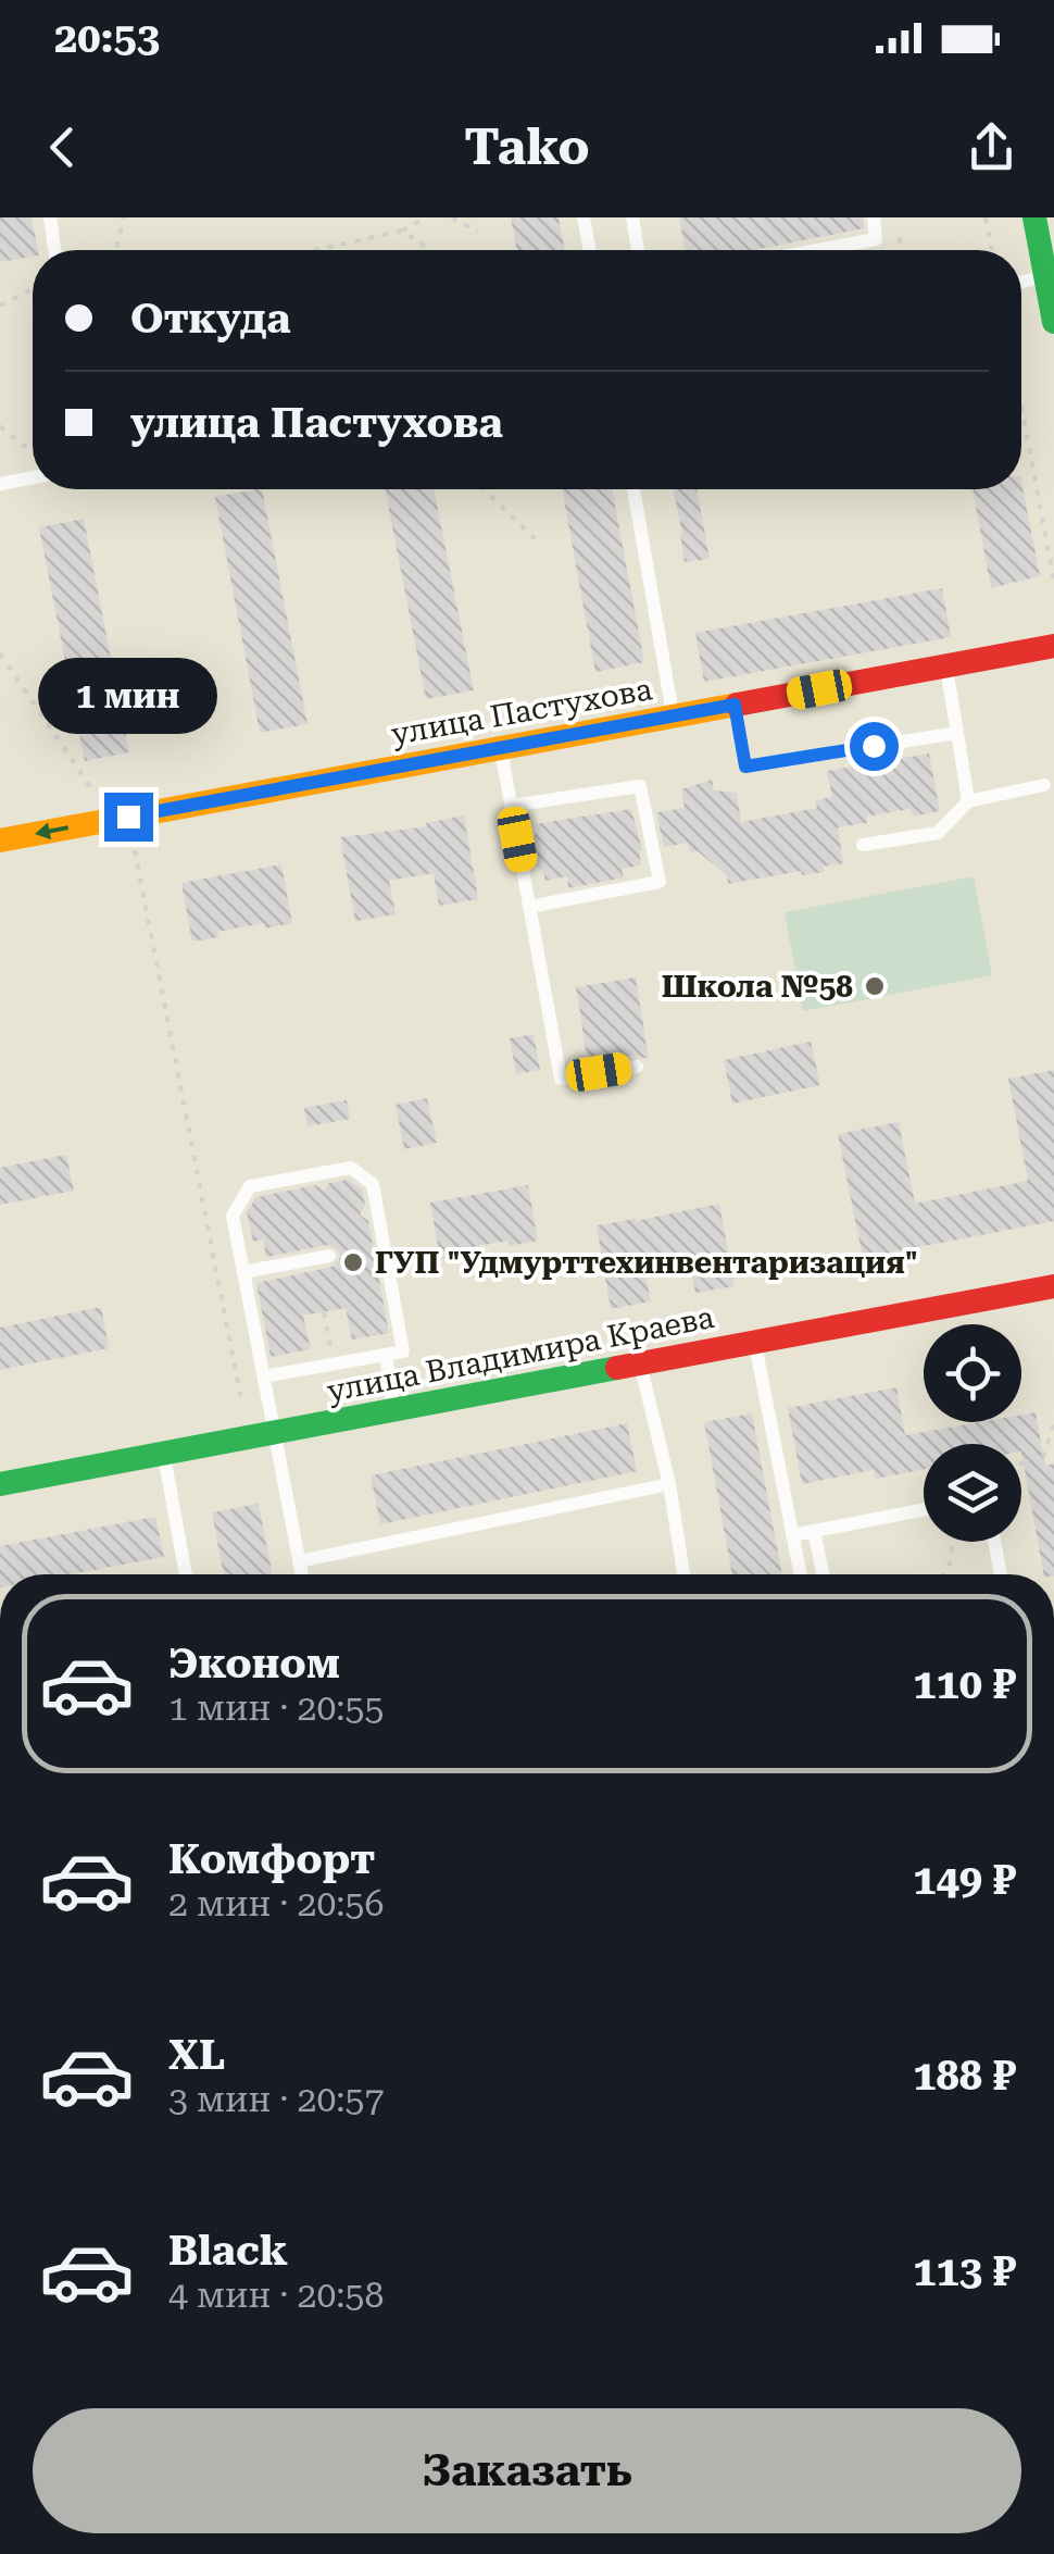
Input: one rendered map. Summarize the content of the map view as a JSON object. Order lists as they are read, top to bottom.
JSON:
{
  "streets": {
    "street": ["улица Пастухова", "улица Владимира Краева"]
  },
  "places": ["Школа №58", "ГУП \"Удмурттехинвентаризация\""],
  "page": {
    "status": "20:53",
    "header": "Tako",
    "banner": ["Откуда", "улица Пастухова"],
    "bubble": "1 мин",
    "list": [
      {
        "name": "Эконом",
        "note": "1 мин · 20:55",
        "value": "110 ₽"
      },
      {
        "name": "Комфорт",
        "note": "2 мин · 20:56",
        "value": "149 ₽"
      },
      {
        "name": "XL",
        "note": "3 мин · 20:57",
        "value": "188 ₽"
      },
      {
        "name": "Black",
        "note": "4 мин · 20:58",
        "value": "113 ₽"
      }
    ],
    "buttons": "Заказать"
  }
}
